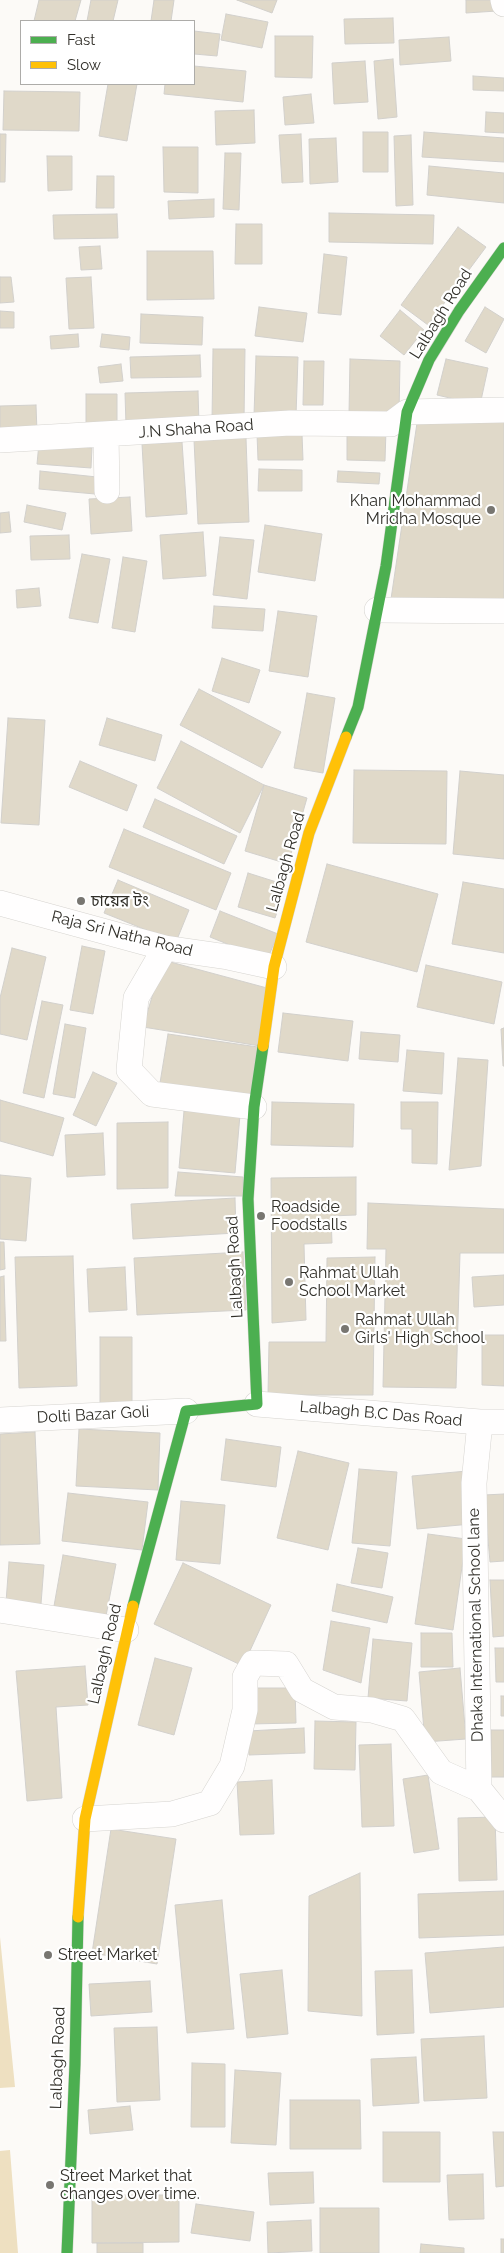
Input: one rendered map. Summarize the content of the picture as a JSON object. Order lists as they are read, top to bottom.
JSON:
{
  "streets": {
    "street": [
      "Lalbagh Road",
      "J.N Shaha Road",
      "Raja Sri Natha Road",
      "Lalbagh B.C Das Road",
      "Dolti Bazar Goli",
      "Dhaka International School lane"
    ]
  },
  "crossings": [
    ["Lalbagh Road", "J.N Shaha Road"],
    ["Lalbagh Road", "Raja Sri Natha Road"],
    ["Lalbagh Road", "Lalbagh B.C Das Road"],
    ["Lalbagh Road", "Dolti Bazar Goli"],
    ["Lalbagh B.C Das Road", "Dhaka International School lane"]
  ],
  "places": [
    "Khan Mohammad Mridha Mosque",
    "চায়ের টং",
    "Roadside Foodstalls",
    "Rahmat Ullah School Market",
    "Rahmat Ullah Girls' High School",
    "Street Market",
    "Street Market that changes over time."
  ],
  "legend": ["Fast", "Slow"]
}
